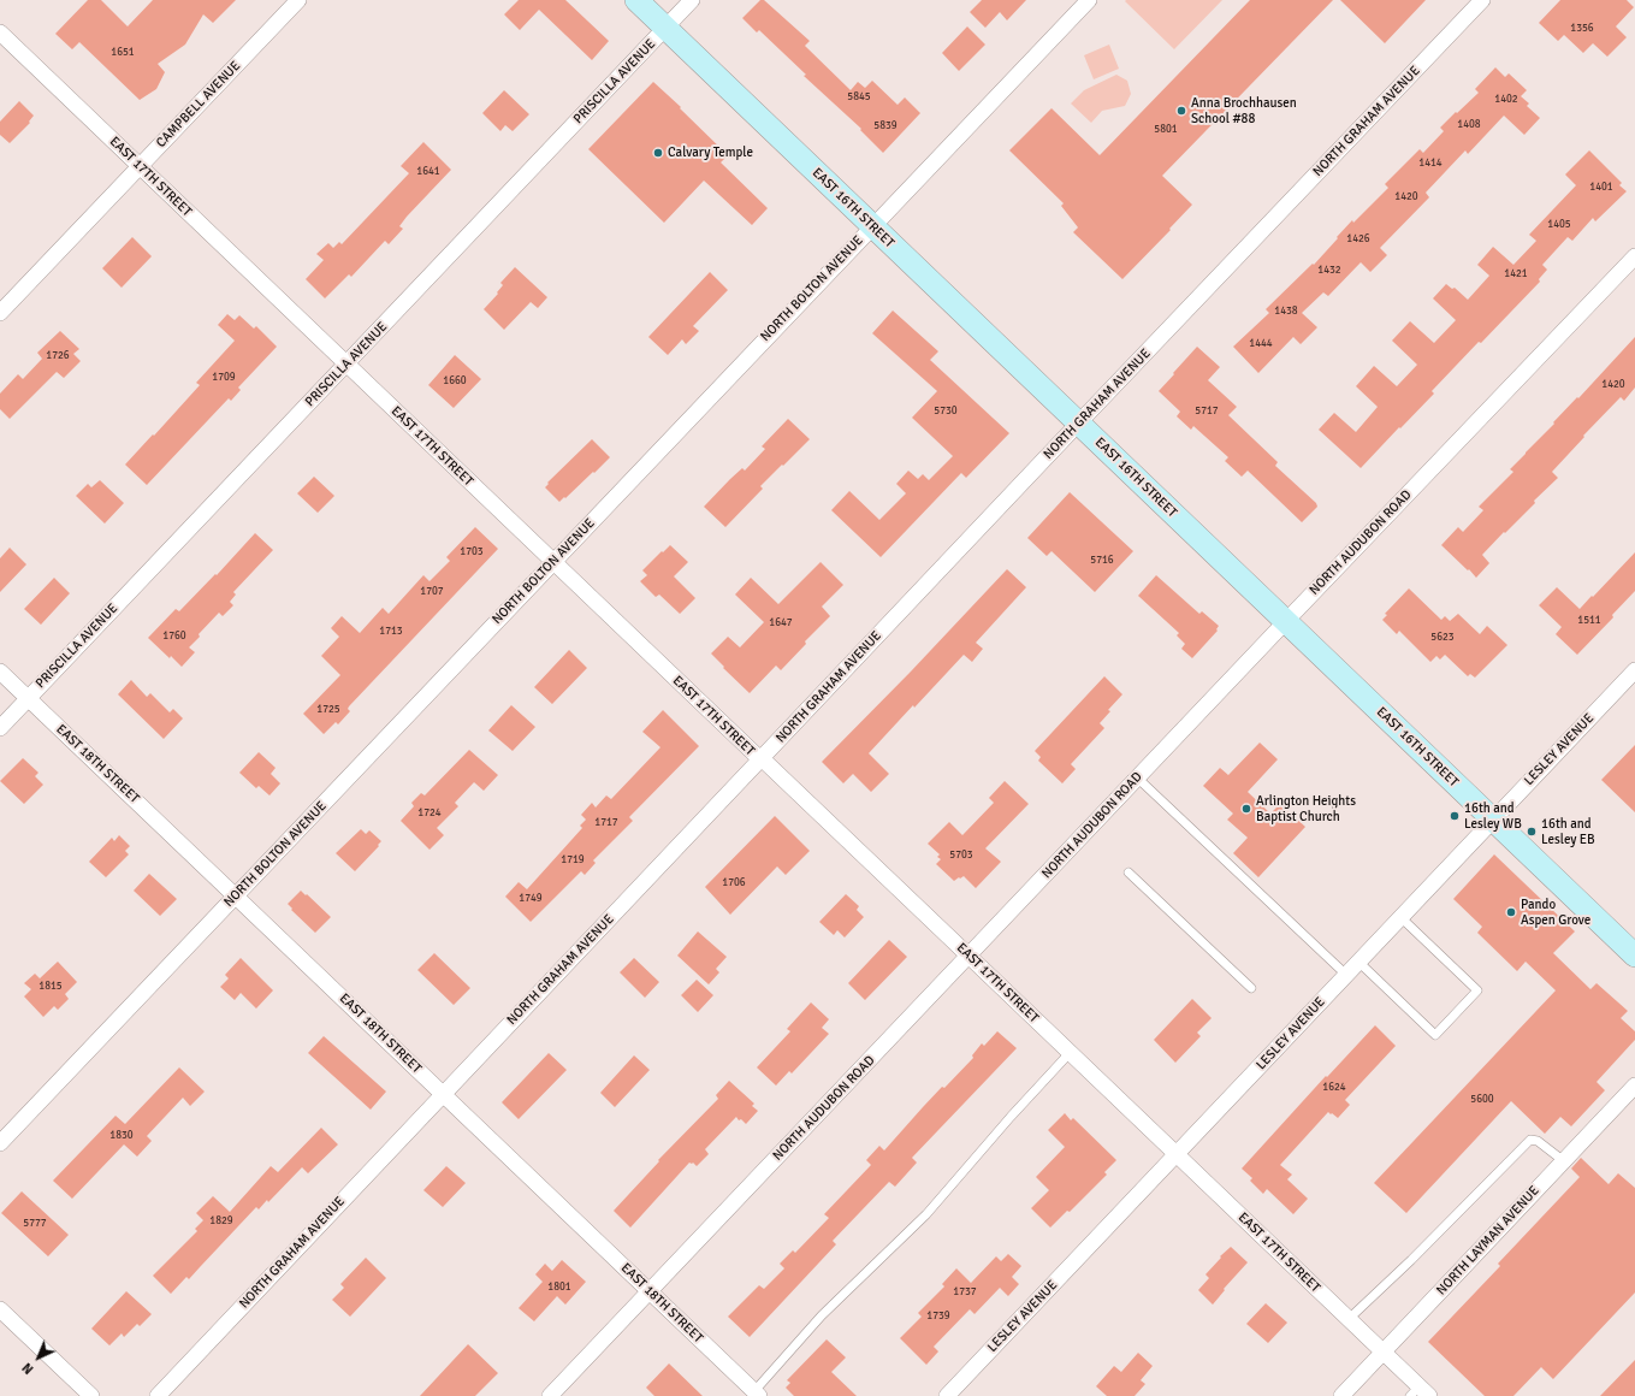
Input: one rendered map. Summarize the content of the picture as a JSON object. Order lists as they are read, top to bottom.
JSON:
{
  "streets": {
    "main road": ["EAST 16TH STREET"],
    "street": [
      "PRISCILLA AVENUE",
      "CAMPBELL AVENUE",
      "NORTH GRAHAM AVENUE",
      "EAST 17TH STREET",
      "NORTH BOLTON AVENUE",
      "NORTH AUDUBON ROAD",
      "LESLEY AVENUE",
      "EAST 18TH STREET",
      "NORTH LAYMAN AVENUE"
    ]
  },
  "crossings": [
    ["PRISCILLA AVENUE", "EAST 17TH STREET"],
    ["PRISCILLA AVENUE", "EAST 16TH STREET"],
    ["PRISCILLA AVENUE", "EAST 18TH STREET"],
    ["CAMPBELL AVENUE", "EAST 17TH STREET"],
    ["NORTH GRAHAM AVENUE", "EAST 17TH STREET"],
    ["NORTH GRAHAM AVENUE", "EAST 16TH STREET"],
    ["NORTH GRAHAM AVENUE", "EAST 18TH STREET"],
    ["EAST 17TH STREET", "NORTH BOLTON AVENUE"],
    ["EAST 17TH STREET", "NORTH AUDUBON ROAD"],
    ["EAST 17TH STREET", "LESLEY AVENUE"],
    ["EAST 17TH STREET", "NORTH LAYMAN AVENUE"],
    ["EAST 16TH STREET", "NORTH BOLTON AVENUE"],
    ["EAST 16TH STREET", "NORTH AUDUBON ROAD"],
    ["EAST 16TH STREET", "LESLEY AVENUE"],
    ["NORTH BOLTON AVENUE", "EAST 18TH STREET"],
    ["NORTH AUDUBON ROAD", "EAST 18TH STREET"]
  ],
  "places": [
    "Anna Brochhausen School #88",
    "Calvary Temple",
    "Arlington Heights Baptist Church",
    "16th and Lesley WB",
    "16th and Lesley EB",
    "Pando Aspen Grove"
  ],
  "house_numbers": [
    "1356",
    "1651",
    "5845",
    "1402",
    "1408",
    "5839",
    "5801",
    "1414",
    "1641",
    "1401",
    "1420",
    "1405",
    "1426",
    "1432",
    "1421",
    "1438",
    "1444",
    "1726",
    "1709",
    "1660",
    "1420",
    "5730",
    "5717",
    "1703",
    "5716",
    "1707",
    "1511",
    "1647",
    "1713",
    "1760",
    "5623",
    "1725",
    "1724",
    "1717",
    "5703",
    "1719",
    "1706",
    "1749",
    "1815",
    "1624",
    "5600",
    "1830",
    "1829",
    "5777",
    "1801",
    "1737",
    "1739"
  ],
  "north": "bottom left"
}
